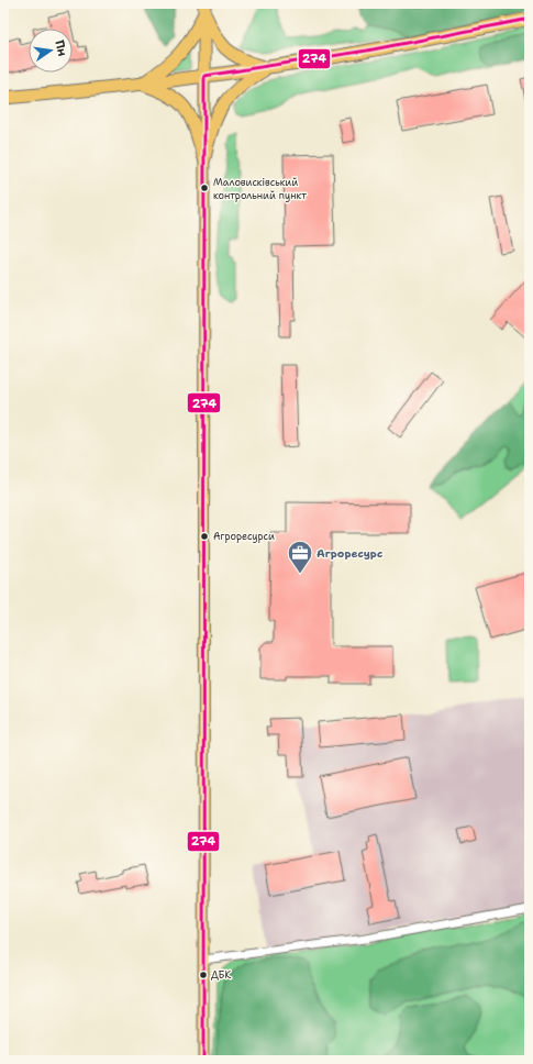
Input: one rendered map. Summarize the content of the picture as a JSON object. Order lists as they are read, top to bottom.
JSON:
{
  "places": {
    "other": ["Маловисківський контрольний пункт", "Агроресурси", "ДБК"],
    "office": ["Агроресурс"]
  },
  "lines": ["transit line 274"],
  "north": "right"
}
